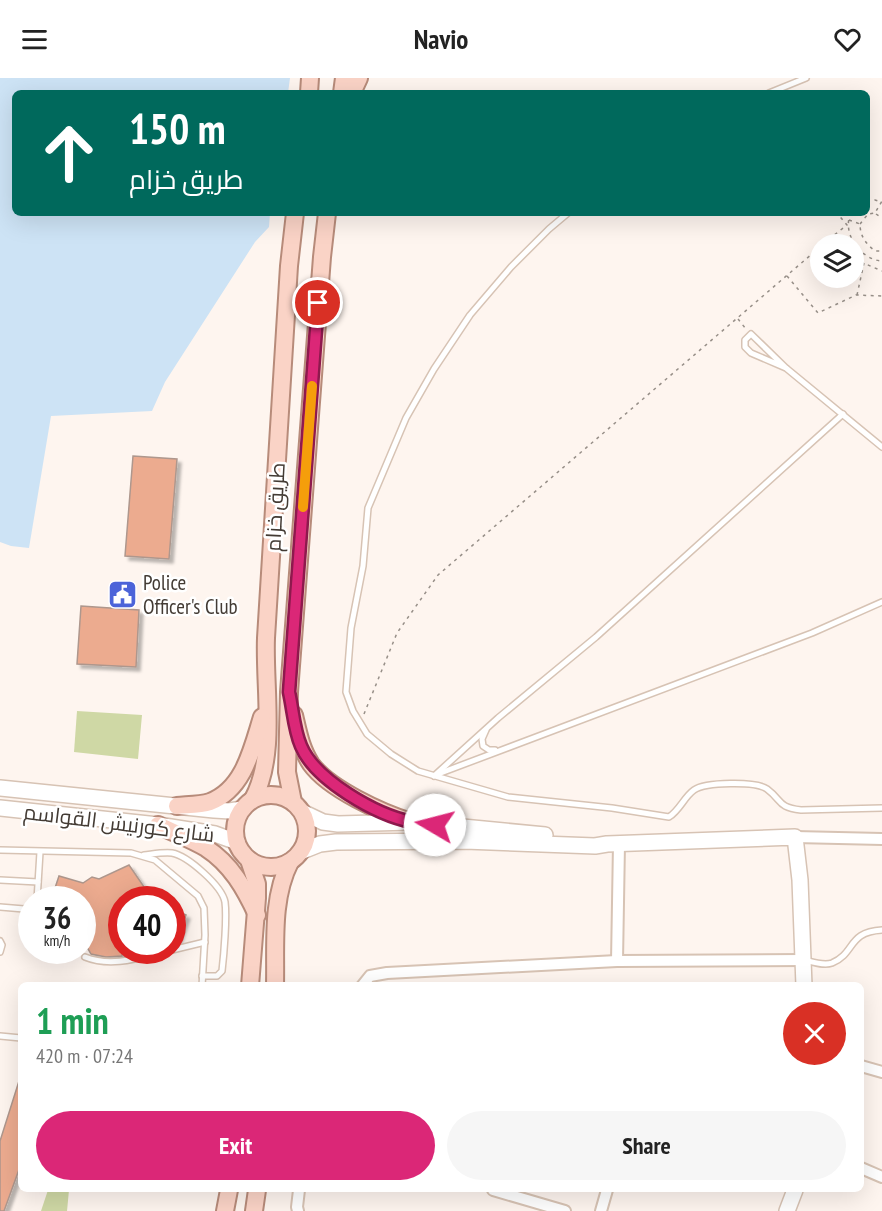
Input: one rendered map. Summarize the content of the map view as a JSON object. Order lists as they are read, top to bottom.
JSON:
{
  "streets": {
    "main road": ["طريق خزام"],
    "street": ["شارع كورنيش القواسم"]
  },
  "crossings": [
    ["طريق خزام", "شارع كورنيش القواسم"]
  ],
  "places": {
    "public building": ["Police Officer's Club"]
  },
  "page": {
    "header": "Navio",
    "turn": ["150 m", "طريق خزام"],
    "speed": "36 km/h",
    "limit": "40",
    "heading": ["1 min", "420 m · 07:24"],
    "buttons": ["Exit", "Share"]
  }
}
